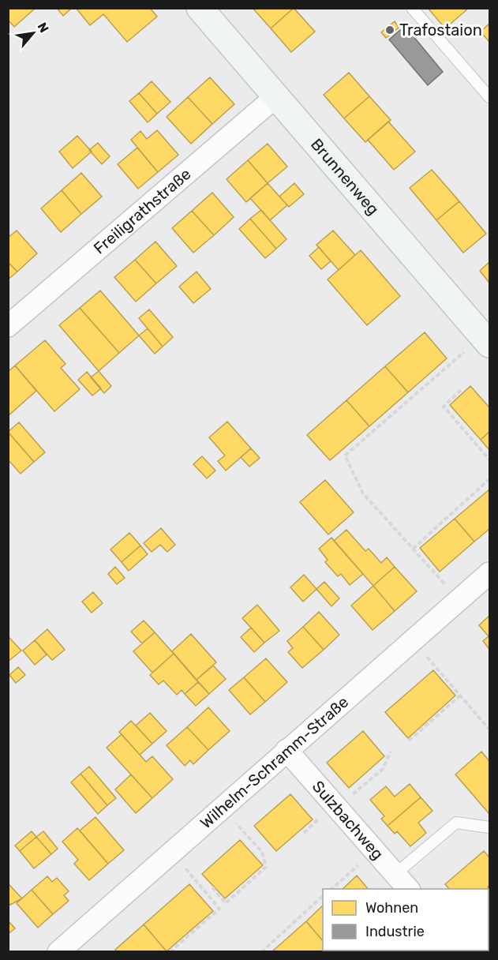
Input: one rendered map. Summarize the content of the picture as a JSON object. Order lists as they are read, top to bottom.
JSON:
{
  "streets": {
    "street": [
      "Brunnenweg",
      "Freiligrathstraße",
      "Wilhelm-Schramm-Straße",
      "Sulzbachweg"
    ]
  },
  "crossings": [
    ["Brunnenweg", "Freiligrathstraße"],
    ["Wilhelm-Schramm-Straße", "Sulzbachweg"]
  ],
  "places": ["Trafostaion"],
  "legend": ["Wohnen", "Industrie"],
  "north": "top right"
}
